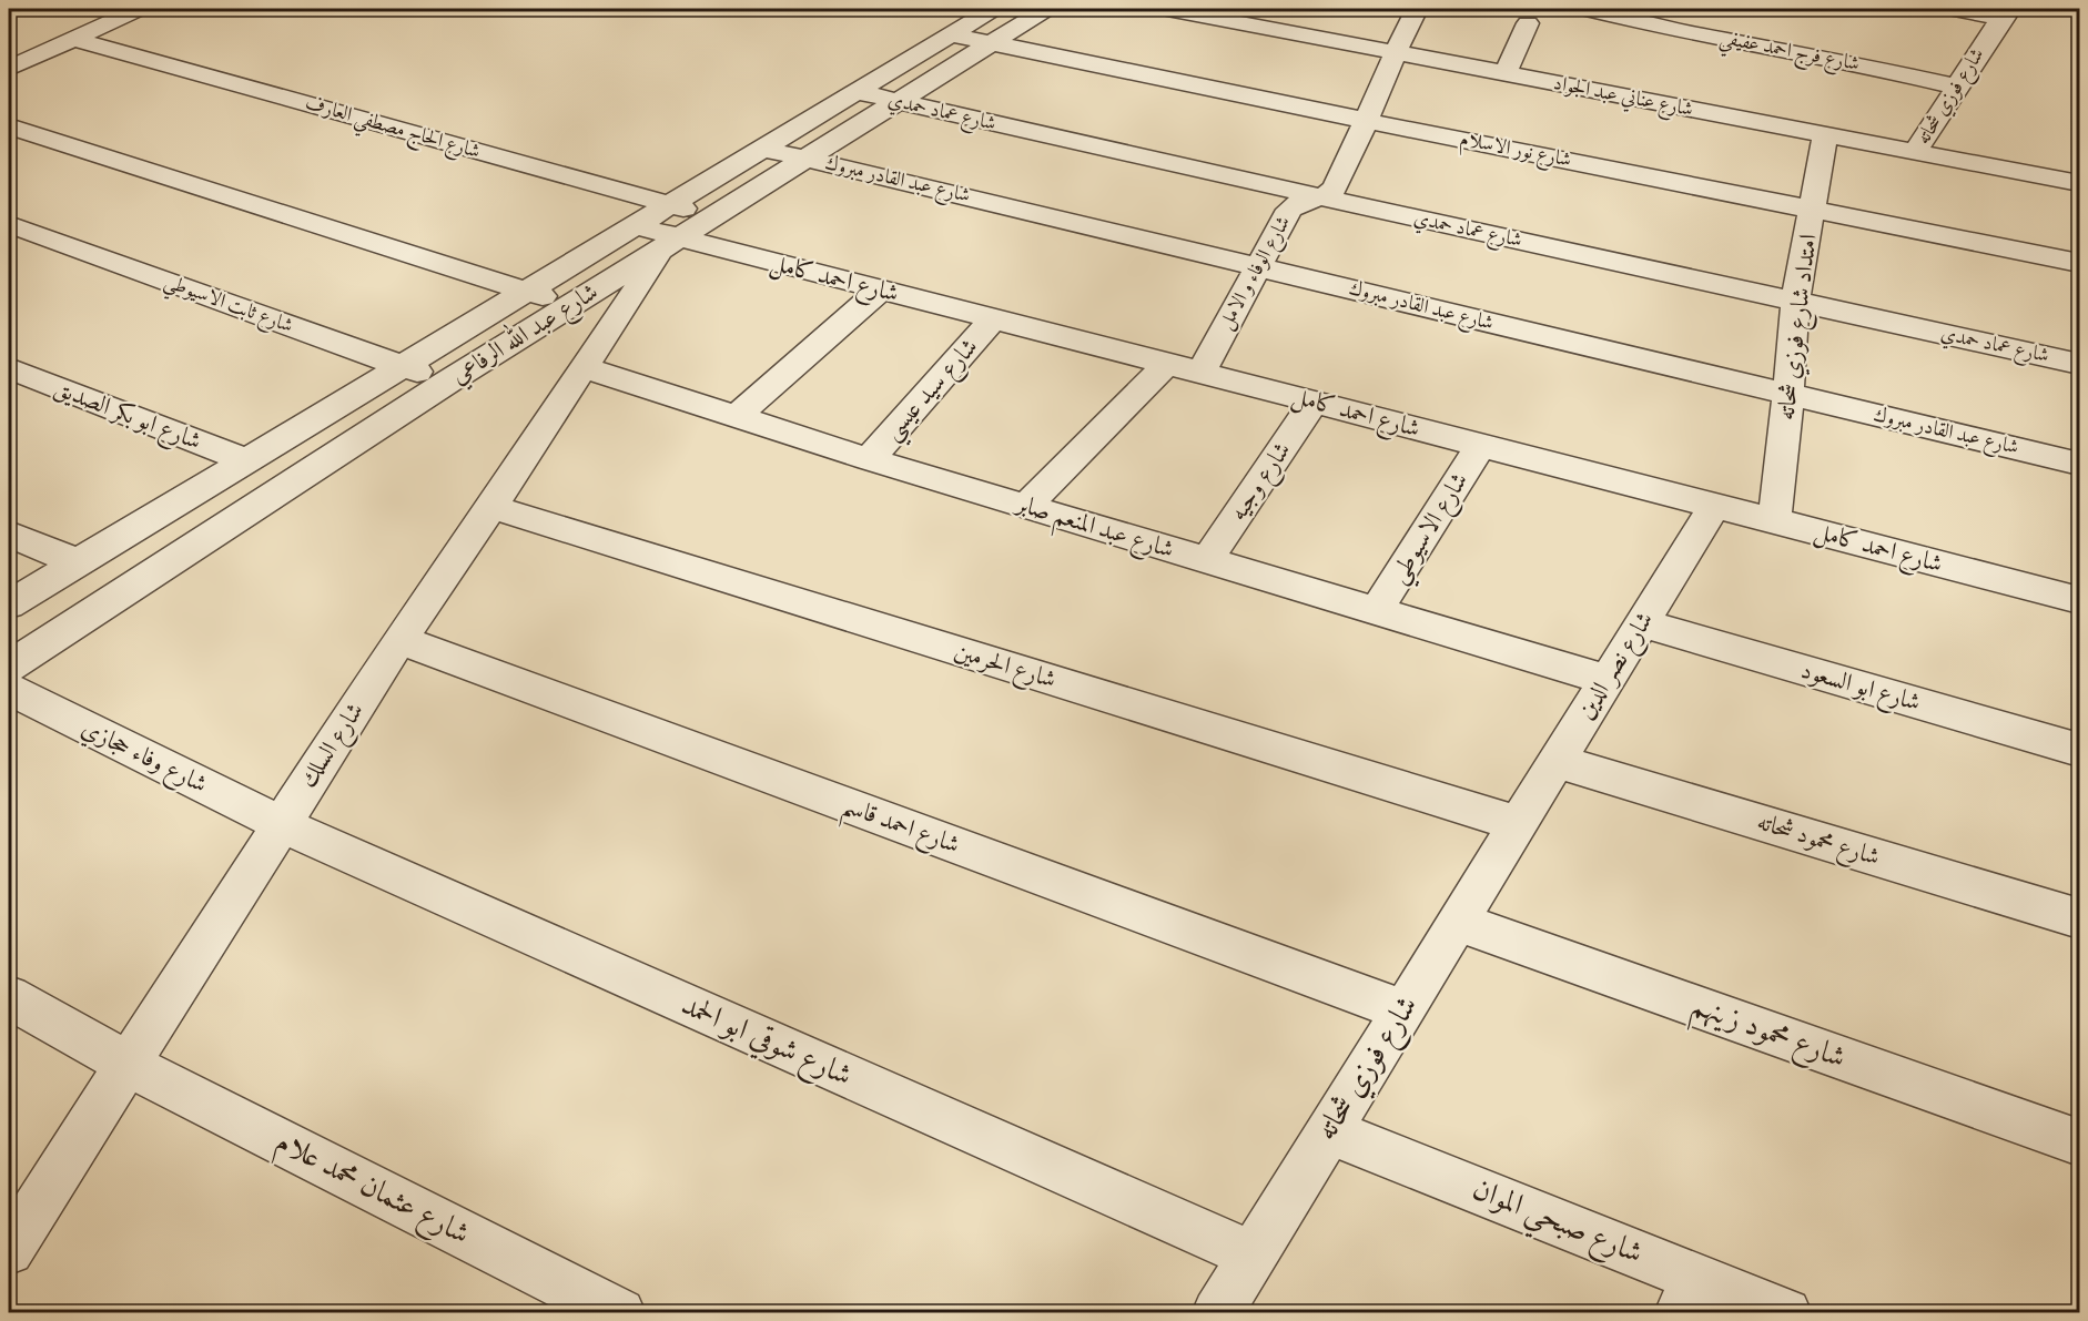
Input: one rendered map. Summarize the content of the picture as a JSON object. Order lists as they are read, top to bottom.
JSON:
{
  "streets": {
    "street": [
      "شارع فرج احمد عفيفي",
      "شارع عناني عبد الجواد",
      "شارع فوزي شحاته",
      "شارع عماد حمدي",
      "شارع الحاج مصطفي العارف",
      "شارع نور الاسلام",
      "شارع عبد القادر مبروك",
      "شارع الوفاء و الامل",
      "شارع احمد كامل",
      "شارع ثابت الاسيوطي",
      "امتداد شارع فوزي شحاته",
      "شارع عبد الله الرفاعي",
      "شارع سيد عيسي",
      "شارع ابو بكر الصديق",
      "شارع وجيه",
      "شارع عبد المنعم صابر",
      "شارع الاسيوطي",
      "شارع الحرمين",
      "شارع نصر الدين",
      "شارع ابو السعود",
      "شارع السلك",
      "شارع وفاء حجازي",
      "شارع احمد قاسم",
      "شارع محمود شحاته",
      "شارع محمود زينهم",
      "شارع شوقي ابو الحمد",
      "شارع عثمان محمد علام",
      "شارع صبحي الموان"
    ]
  },
  "crossings": [
    ["شارع فرج احمد عفيفي", "شارع فوزي شحاته"],
    ["شارع عناني عبد الجواد", "شارع فوزي شحاته"],
    ["شارع عناني عبد الجواد", "شارع الوفاء و الامل"],
    ["شارع عناني عبد الجواد", "امتداد شارع فوزي شحاته"],
    ["شارع فوزي شحاته", "شارع الحرمين"],
    ["شارع فوزي شحاته", "شارع نصر الدين"],
    ["شارع فوزي شحاته", "شارع احمد قاسم"],
    ["شارع فوزي شحاته", "شارع محمود زينهم"],
    ["شارع فوزي شحاته", "شارع شوقي ابو الحمد"],
    ["شارع فوزي شحاته", "شارع صبحي الموان"],
    ["شارع عماد حمدي", "شارع الوفاء و الامل"],
    ["شارع عماد حمدي", "امتداد شارع فوزي شحاته"],
    ["شارع عماد حمدي", "شارع عبد الله الرفاعي"],
    ["شارع الحاج مصطفي العارف", "شارع عبد الله الرفاعي"],
    ["شارع نور الاسلام", "شارع الوفاء و الامل"],
    ["شارع نور الاسلام", "امتداد شارع فوزي شحاته"],
    ["شارع نور الاسلام", "شارع عبد الله الرفاعي"],
    ["شارع عبد القادر مبروك", "شارع الوفاء و الامل"],
    ["شارع عبد القادر مبروك", "امتداد شارع فوزي شحاته"],
    ["شارع عبد القادر مبروك", "شارع عبد الله الرفاعي"],
    ["شارع الوفاء و الامل", "شارع احمد كامل"],
    ["شارع احمد كامل", "امتداد شارع فوزي شحاته"],
    ["شارع احمد كامل", "شارع عبد الله الرفاعي"],
    ["شارع احمد كامل", "شارع سيد عيسي"],
    ["شارع احمد كامل", "شارع وجيه"],
    ["شارع احمد كامل", "شارع الاسيوطي"],
    ["شارع احمد كامل", "شارع نصر الدين"],
    ["شارع احمد كامل", "شارع السلك"],
    ["شارع ثابت الاسيوطي", "شارع عبد الله الرفاعي"],
    ["شارع عبد الله الرفاعي", "شارع ابو بكر الصديق"],
    ["شارع عبد الله الرفاعي", "شارع السلك"],
    ["شارع سيد عيسي", "شارع عبد المنعم صابر"],
    ["شارع وجيه", "شارع عبد المنعم صابر"],
    ["شارع عبد المنعم صابر", "شارع الاسيوطي"],
    ["شارع عبد المنعم صابر", "شارع نصر الدين"],
    ["شارع عبد المنعم صابر", "شارع السلك"],
    ["شارع الحرمين", "شارع نصر الدين"],
    ["شارع الحرمين", "شارع السلك"],
    ["شارع نصر الدين", "شارع ابو السعود"],
    ["شارع نصر الدين", "شارع محمود شحاته"],
    ["شارع السلك", "شارع وفاء حجازي"],
    ["شارع السلك", "شارع احمد قاسم"],
    ["شارع السلك", "شارع شوقي ابو الحمد"],
    ["شارع السلك", "شارع عثمان محمد علام"],
    ["شارع وفاء حجازي", "شارع شوقي ابو الحمد"]
  ]
}
